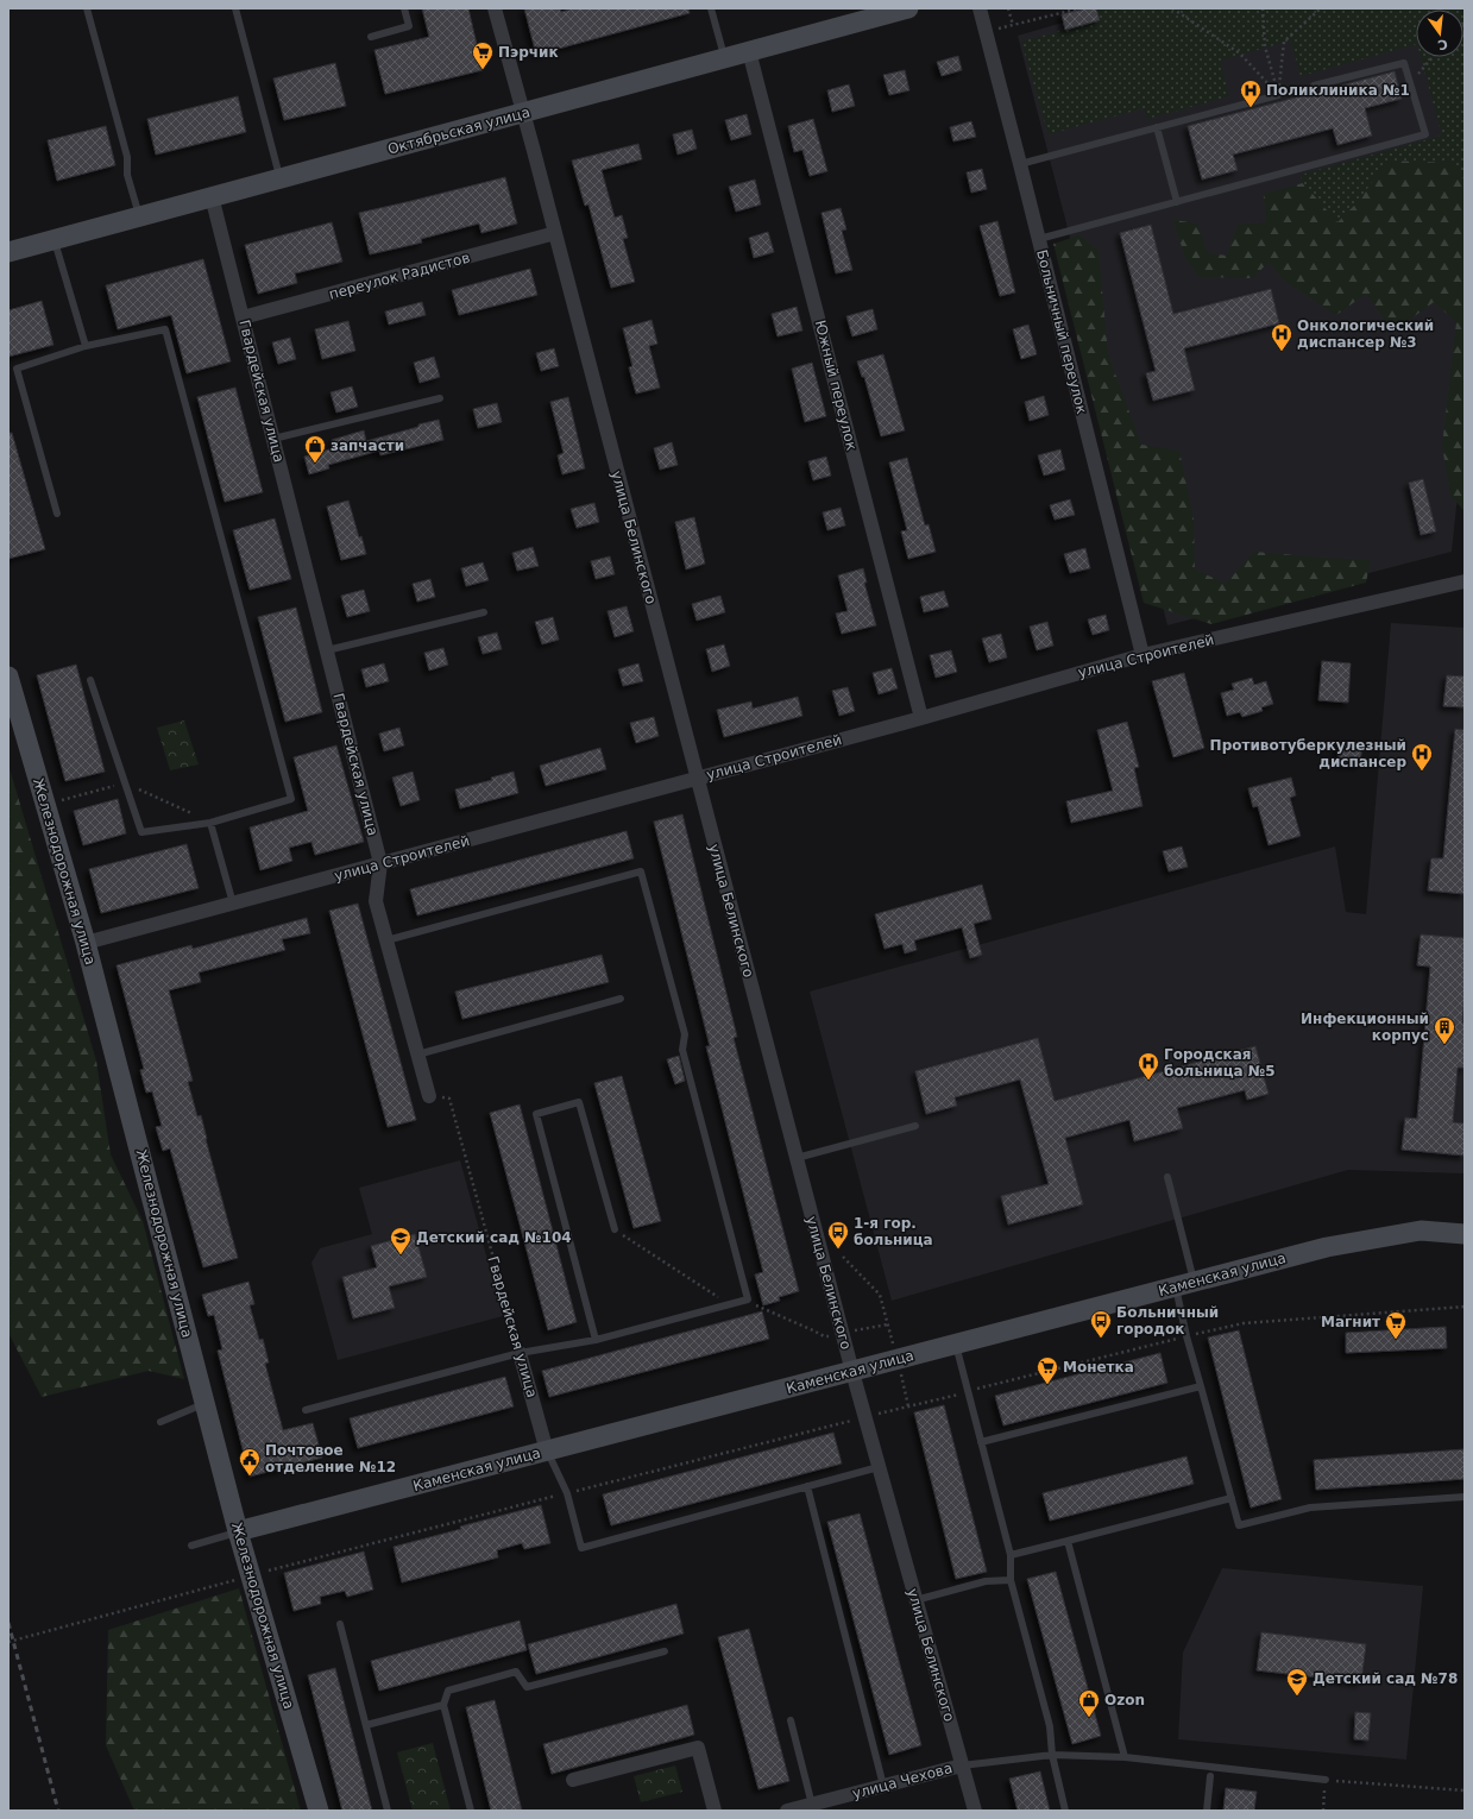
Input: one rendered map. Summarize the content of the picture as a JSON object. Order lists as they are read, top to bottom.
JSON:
{
  "streets": {
    "street": [
      "Октябрьская улица",
      "переулок Радистов",
      "Больничный переулок",
      "Южный переулок",
      "Гвардейская улица",
      "улица Белинского",
      "улица Строителей",
      "Железнодорожная улица",
      "Каменская улица",
      "улица Чехова"
    ]
  },
  "crossings": [
    ["Октябрьская улица", "Южный переулок"],
    ["Октябрьская улица", "Гвардейская улица"],
    ["Октябрьская улица", "улица Белинского"],
    ["переулок Радистов", "Гвардейская улица"],
    ["переулок Радистов", "улица Белинского"],
    ["Больничный переулок", "улица Строителей"],
    ["Южный переулок", "улица Строителей"],
    ["Гвардейская улица", "улица Строителей"],
    ["Гвардейская улица", "Каменская улица"],
    ["улица Белинского", "улица Строителей"],
    ["улица Белинского", "Каменская улица"],
    ["улица Белинского", "улица Чехова"],
    ["улица Строителей", "Железнодорожная улица"],
    ["Железнодорожная улица", "Каменская улица"]
  ],
  "places": {
    "supermarket": ["Пэрчик", "Магнит", "Монетка"],
    "hospital": [
      "Поликлиника №1",
      "Онкологический диспансер №3",
      "Противотуберкулезный диспансер",
      "Городская больница №5"
    ],
    "shop": ["запчасти", "Ozon"],
    "building": ["Инфекционный корпус"],
    "bus stop": ["1-я гор. больница", "Больничный городок"],
    "school or university": ["Детский сад №104", "Детский сад №78"],
    "public building": ["Почтовое отделение №12"]
  },
  "north": "bottom"
}
